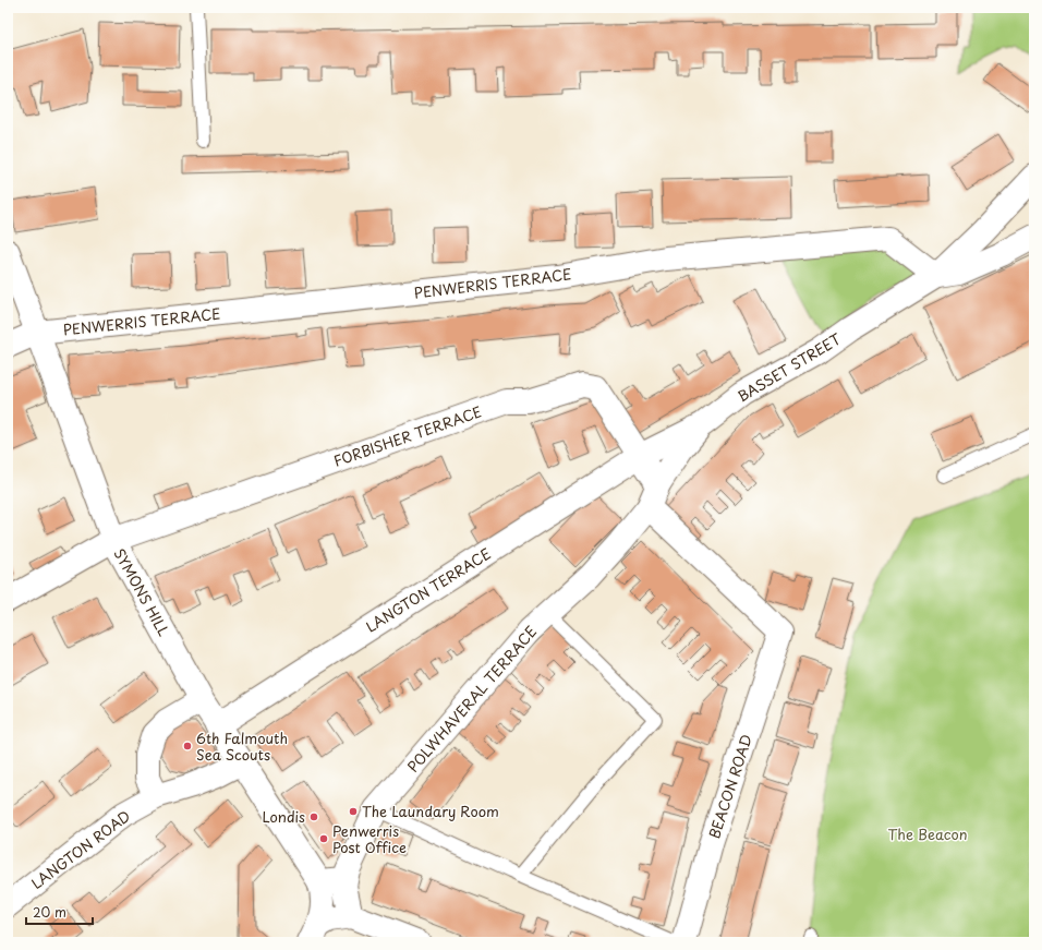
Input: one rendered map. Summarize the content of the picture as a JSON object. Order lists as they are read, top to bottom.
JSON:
{
  "streets": {
    "street": [
      "PENWERRIS TERRACE",
      "BASSET STREET",
      "FORBISHER TERRACE",
      "LANGTON TERRACE",
      "SYMONS HILL",
      "POLWHAVERAL TERRACE",
      "BEACON ROAD",
      "LANGTON ROAD"
    ]
  },
  "crossings": [
    ["PENWERRIS TERRACE", "BASSET STREET"],
    ["PENWERRIS TERRACE", "SYMONS HILL"],
    ["BASSET STREET", "FORBISHER TERRACE"],
    ["BASSET STREET", "LANGTON TERRACE"],
    ["BASSET STREET", "POLWHAVERAL TERRACE"],
    ["FORBISHER TERRACE", "LANGTON TERRACE"],
    ["FORBISHER TERRACE", "SYMONS HILL"],
    ["FORBISHER TERRACE", "POLWHAVERAL TERRACE"],
    ["LANGTON TERRACE", "SYMONS HILL"],
    ["SYMONS HILL", "LANGTON ROAD"],
    ["POLWHAVERAL TERRACE", "BEACON ROAD"]
  ],
  "parks": ["The Beacon"],
  "places": [
    "6th Falmouth Sea Scouts",
    "The Laundary Room",
    "Londis",
    "Penwerris Post Office"
  ],
  "scale_bar": "20 m"
}
